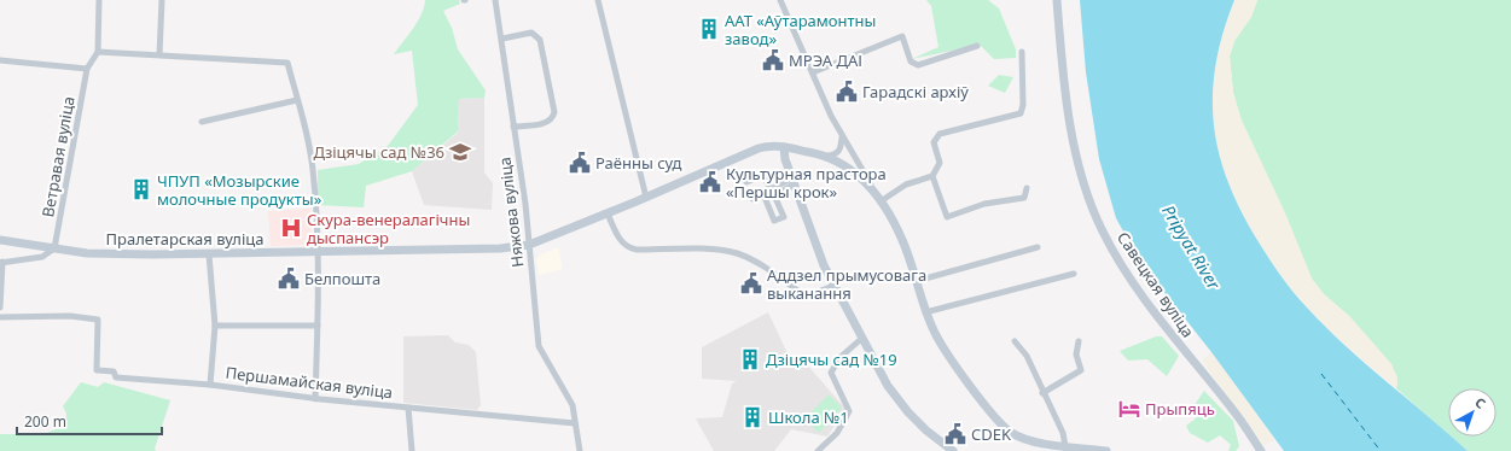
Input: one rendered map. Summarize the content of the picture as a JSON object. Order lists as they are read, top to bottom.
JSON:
{
  "streets": {
    "main road": ["Пралетарская вуліца", "Савецкая вуліца"],
    "street": ["Ветравая вуліца", "Няжова вуліца", "Першамайская вуліца"]
  },
  "crossings": [
    ["Ветравая вуліца", "Пралетарская вуліца"],
    ["Няжова вуліца", "Пралетарская вуліца"],
    ["Няжова вуліца", "Першамайская вуліца"]
  ],
  "water": ["Pripyat River"],
  "places": {
    "building": [
      "ААТ «Аўтарамонтны завод»",
      "ЧПУП «Мозырские молочные продукты»",
      "Дзіцячы сад №19",
      "Школа №1"
    ],
    "public building": [
      "МРЭА ДАІ",
      "Гарадскі архіў",
      "Раённы суд",
      "Культурная прастора «Першы крок»",
      "Белпошта",
      "Аддзел прымусовага выканання",
      "CDEK"
    ],
    "school or university": ["Дзіцячы сад №36"],
    "hospital": ["Скура-венералагічны дыспансэр"],
    "hotel": ["Прыпяць"]
  },
  "scale_bar": "200 m",
  "north": "top right"
}
